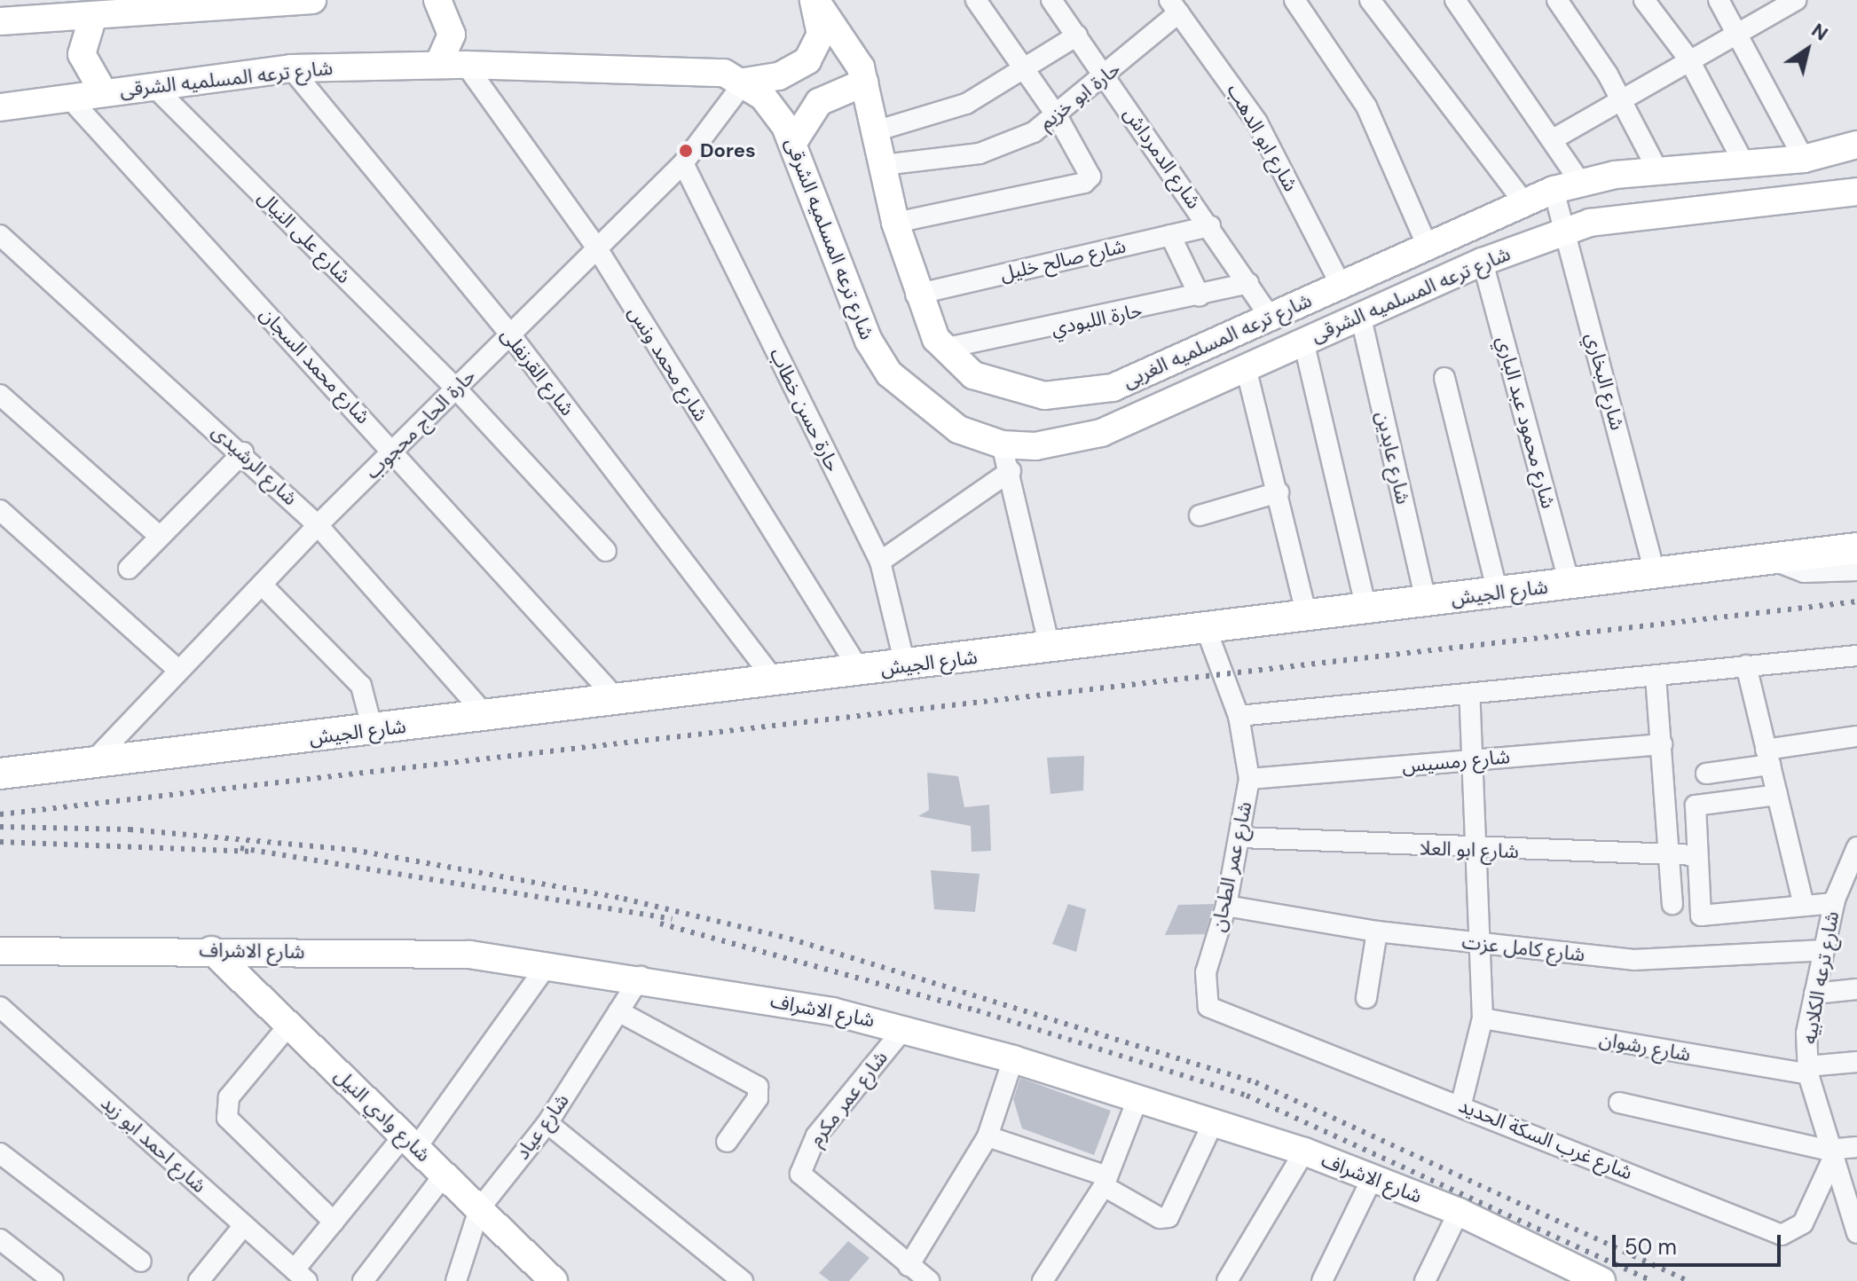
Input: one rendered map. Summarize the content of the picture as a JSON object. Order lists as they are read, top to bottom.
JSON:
{
  "streets": {
    "main road": ["شارع الجيش"],
    "street": [
      "شارع ترعه المسلميه الشرقى",
      "حارة ابو خزيم",
      "شارع ابو الدهب",
      "شارع الدمرداش",
      "شارع على النيال",
      "شارع صالح خليل",
      "حارة اللبودي",
      "شارع ترعه المسلميه الغربى",
      "شارع محمد ونس",
      "شارع محمد السجان",
      "شارع القرنفلى",
      "شارع البخاري",
      "حارة حسن خطاب",
      "شارع محمود عبد الباري",
      "حارة الحاج محجوب",
      "شارع عابدين",
      "شارع الرشيدى",
      "شارع رمسيس",
      "شارع ابو العلا",
      "شارع عمر الطحان",
      "شارع كامل عزت",
      "شارع الاشراف",
      "شارع ترعه الكلابيه",
      "شارع رشوان",
      "شارع عمر مكرم",
      "شارع وادي النيل",
      "شارع عياد",
      "شارع غرب السكة الحديد",
      "شارع احمد ابو زيد"
    ]
  },
  "crossings": [
    ["شارع ترعه المسلميه الشرقى", "شارع على النيال"],
    ["شارع ترعه المسلميه الشرقى", "شارع محمد ونس"],
    ["شارع ترعه المسلميه الشرقى", "شارع محمد السجان"],
    ["شارع ترعه المسلميه الشرقى", "شارع القرنفلى"],
    ["شارع ترعه المسلميه الشرقى", "شارع البخاري"],
    ["شارع ترعه المسلميه الشرقى", "شارع محمود عبد الباري"],
    ["شارع ترعه المسلميه الشرقى", "حارة الحاج محجوب"],
    ["شارع ترعه المسلميه الشرقى", "شارع عابدين"],
    ["حارة ابو خزيم", "شارع ابو الدهب"],
    ["حارة ابو خزيم", "شارع الدمرداش"],
    ["حارة ابو خزيم", "شارع ترعه المسلميه الغربى"],
    ["شارع ابو الدهب", "شارع ترعه المسلميه الغربى"],
    ["شارع الدمرداش", "شارع صالح خليل"],
    ["شارع الدمرداش", "حارة اللبودي"],
    ["شارع الدمرداش", "شارع ترعه المسلميه الغربى"],
    ["شارع على النيال", "حارة الحاج محجوب"],
    ["شارع صالح خليل", "شارع ترعه المسلميه الغربى"],
    ["حارة اللبودي", "شارع ترعه المسلميه الغربى"],
    ["شارع ترعه المسلميه الغربى", "شارع البخاري"],
    ["شارع محمد ونس", "حارة الحاج محجوب"],
    ["شارع محمد ونس", "شارع الجيش"],
    ["شارع محمد السجان", "حارة الحاج محجوب"],
    ["شارع محمد السجان", "شارع الجيش"],
    ["شارع القرنفلى", "حارة الحاج محجوب"],
    ["شارع القرنفلى", "شارع الجيش"],
    ["شارع البخاري", "شارع الجيش"],
    ["حارة حسن خطاب", "حارة الحاج محجوب"],
    ["حارة حسن خطاب", "شارع الجيش"],
    ["شارع محمود عبد الباري", "شارع الجيش"],
    ["حارة الحاج محجوب", "شارع الرشيدى"],
    ["حارة الحاج محجوب", "شارع الجيش"],
    ["شارع عابدين", "شارع الجيش"],
    ["شارع الرشيدى", "شارع الجيش"],
    ["شارع الجيش", "شارع عمر الطحان"],
    ["شارع رمسيس", "شارع عمر الطحان"],
    ["شارع ابو العلا", "شارع عمر الطحان"],
    ["شارع عمر الطحان", "شارع كامل عزت"],
    ["شارع عمر الطحان", "شارع غرب السكة الحديد"],
    ["شارع كامل عزت", "شارع ترعه الكلابيه"],
    ["شارع الاشراف", "شارع عمر مكرم"],
    ["شارع الاشراف", "شارع وادي النيل"],
    ["شارع الاشراف", "شارع عياد"],
    ["شارع ترعه الكلابيه", "شارع رشوان"],
    ["شارع ترعه الكلابيه", "شارع غرب السكة الحديد"],
    ["شارع وادي النيل", "شارع عياد"]
  ],
  "places": ["Dores"],
  "scale_bar": "50 m",
  "north": "top right"
}
